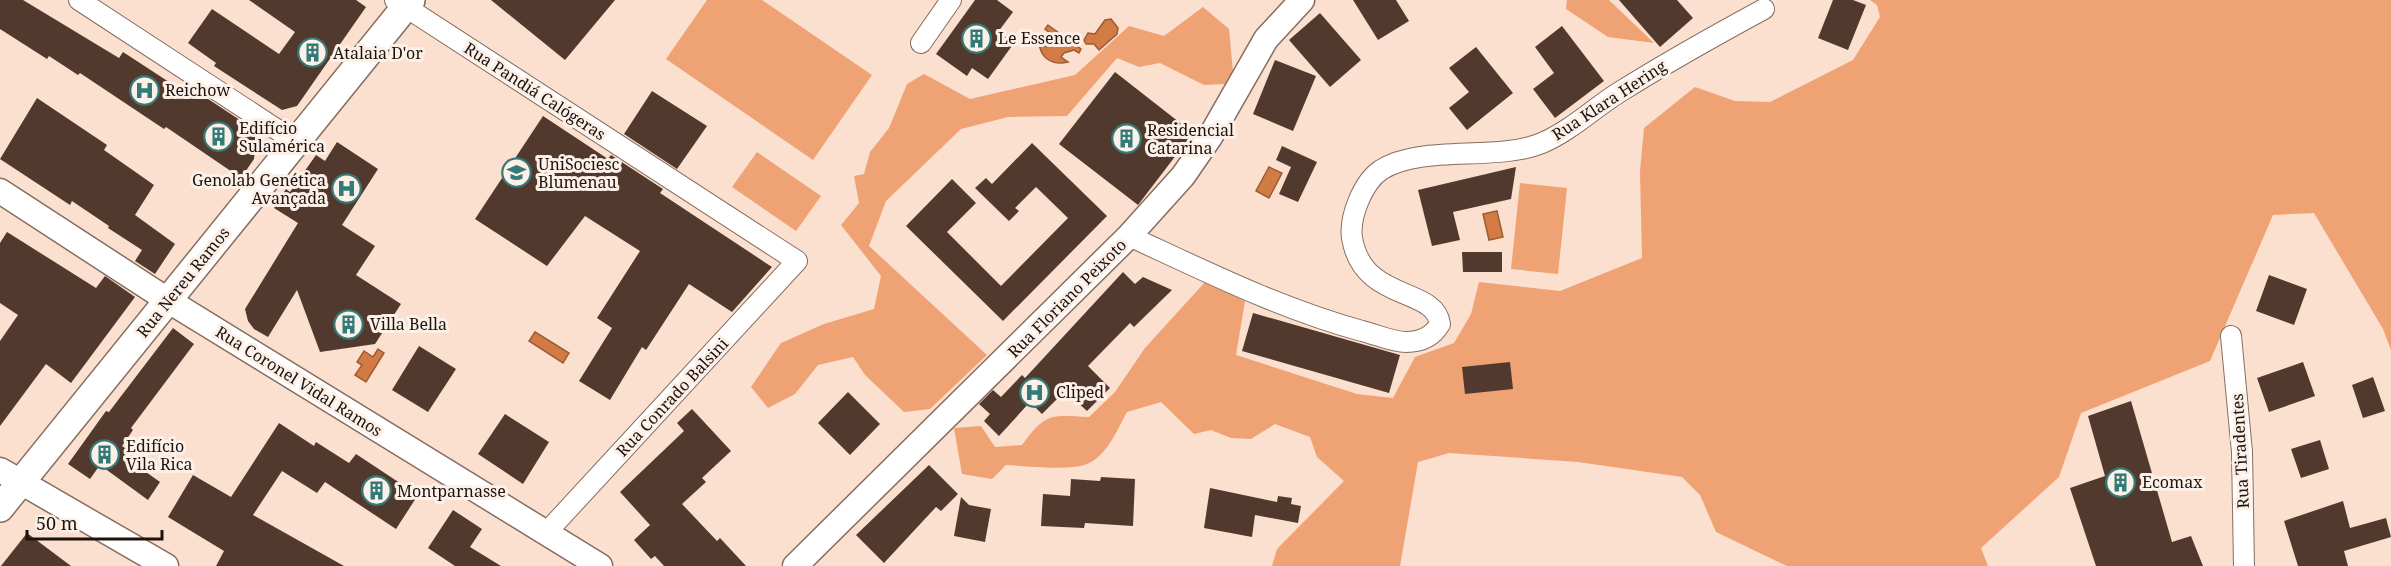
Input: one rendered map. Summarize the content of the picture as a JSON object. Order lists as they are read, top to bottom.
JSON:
{
  "streets": {
    "main road": ["Rua Nereu Ramos"],
    "street": [
      "Rua Pandiá Calógeras",
      "Rua Klara Hering",
      "Rua Floriano Peixoto",
      "Rua Coronel Vidal Ramos",
      "Rua Conrado Balsini",
      "Rua Tiradentes"
    ]
  },
  "crossings": [
    ["Rua Pandiá Calógeras", "Rua Nereu Ramos"],
    ["Rua Pandiá Calógeras", "Rua Conrado Balsini"],
    ["Rua Klara Hering", "Rua Floriano Peixoto"],
    ["Rua Nereu Ramos", "Rua Coronel Vidal Ramos"],
    ["Rua Coronel Vidal Ramos", "Rua Conrado Balsini"]
  ],
  "places": {
    "building": [
      "Le Essence",
      "Atalaia D'or",
      "Edifício Sulamérica",
      "Residencial Catarina",
      "Villa Bella",
      "Edifício Vila Rica",
      "Ecomax",
      "Montparnasse"
    ],
    "hospital": ["Reichow", "Genolab Genética Avançada", "Cliped"],
    "school or university": ["UniSociesc Blumenau"]
  },
  "scale_bar": "50 m"
}
